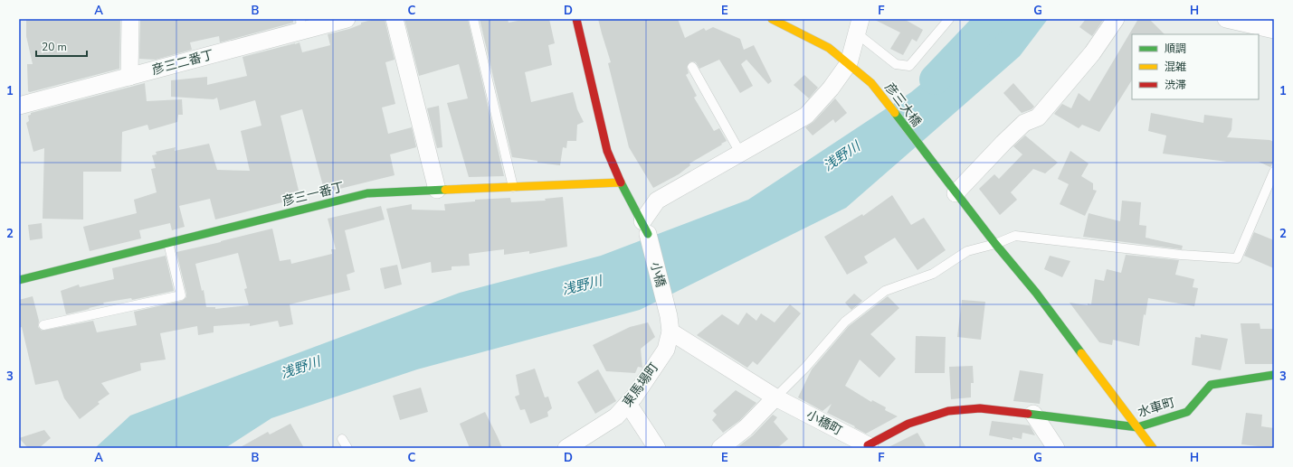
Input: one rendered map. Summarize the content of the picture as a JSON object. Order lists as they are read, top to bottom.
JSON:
{
  "streets": {
    "street": [
      "彦三二番丁",
      "彦三大橋",
      "彦三一番丁",
      "小橋",
      "東馬場町",
      "水車町",
      "小橋町"
    ]
  },
  "crossings": [
    ["彦三大橋", "水車町"],
    ["小橋", "東馬場町"],
    ["小橋", "小橋町"],
    ["東馬場町", "小橋町"],
    ["水車町", "小橋町"]
  ],
  "water": ["浅野川"],
  "legend": ["順調", "混雑", "渋滞"],
  "scale_bar": "20 m",
  "grid": {
    "columns": [
      "A",
      "B",
      "C",
      "D",
      "E",
      "F",
      "G",
      "H"
    ],
    "rows": ["1", "2", "3"]
  }
}
